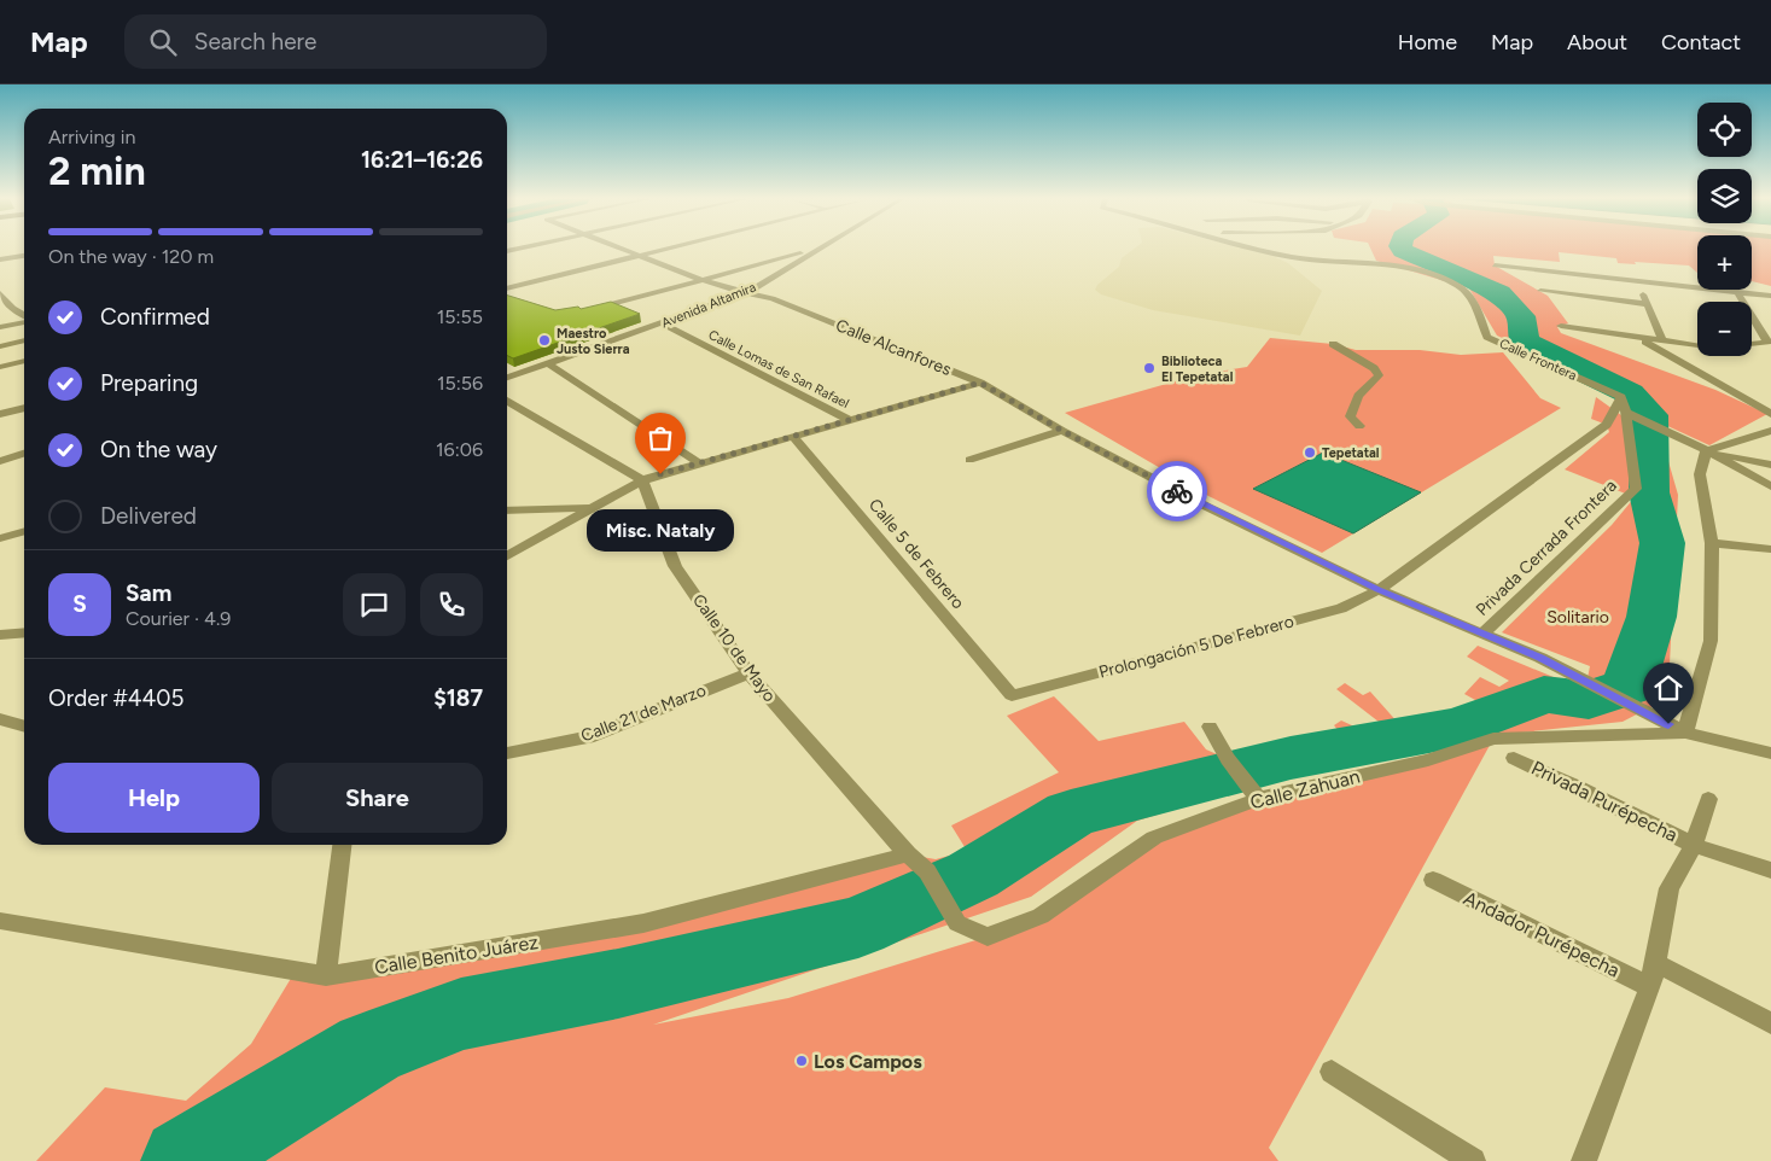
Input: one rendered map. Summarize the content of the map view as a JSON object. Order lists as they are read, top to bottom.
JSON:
{
  "streets": {
    "street": [
      "Avenida Altamira",
      "Calle Alcanfores",
      "Calle Frontera",
      "Calle Lomas de San Rafael",
      "Privada Cerrada Frontera",
      "Calle 5 de Febrero",
      "Prolongación 5 De Febrero",
      "Calle 10 de Mayo",
      "Calle 21 de Marzo",
      "Calle Zahuan",
      "Privada Purépecha",
      "Andador Purépecha",
      "Calle Benito Juárez"
    ]
  },
  "crossings": [
    ["Avenida Altamira", "Calle Alcanfores"],
    ["Avenida Altamira", "Calle Lomas de San Rafael"],
    ["Calle Alcanfores", "Privada Cerrada Frontera"],
    ["Calle Alcanfores", "Prolongación 5 De Febrero"],
    ["Calle Alcanfores", "Calle Zahuan"],
    ["Calle 5 de Febrero", "Prolongación 5 De Febrero"],
    ["Calle 10 de Mayo", "Calle 21 de Marzo"],
    ["Calle 10 de Mayo", "Calle Zahuan"],
    ["Calle 10 de Mayo", "Calle Benito Juárez"]
  ],
  "parks": ["Solitario"],
  "places": [
    "Maestro Justo Sierra",
    "Biblioteca El Tepetatal",
    "Tepetatal",
    "Misc. Nataly",
    "Los Campos"
  ],
  "page": {
    "header": "Map",
    "search": "Search here",
    "nav": [
      "Home",
      "Map",
      "About",
      "Contact"
    ],
    "map_buttons": ["+", "−"],
    "heading": ["2 min", "Arriving in", "16:21–16:26"],
    "panel": [
      "Sam",
      "Courier · 4.9",
      "Order #4405",
      "$187"
    ],
    "bar": "On the way · 120 m",
    "list": [
      ["Confirmed", "15:55"],
      ["Preparing", "15:56"],
      ["On the way", "16:06"],
      "Delivered"
    ],
    "bubble": "Misc. Nataly",
    "round": "S",
    "buttons": ["Help", "Share"]
  }
}
